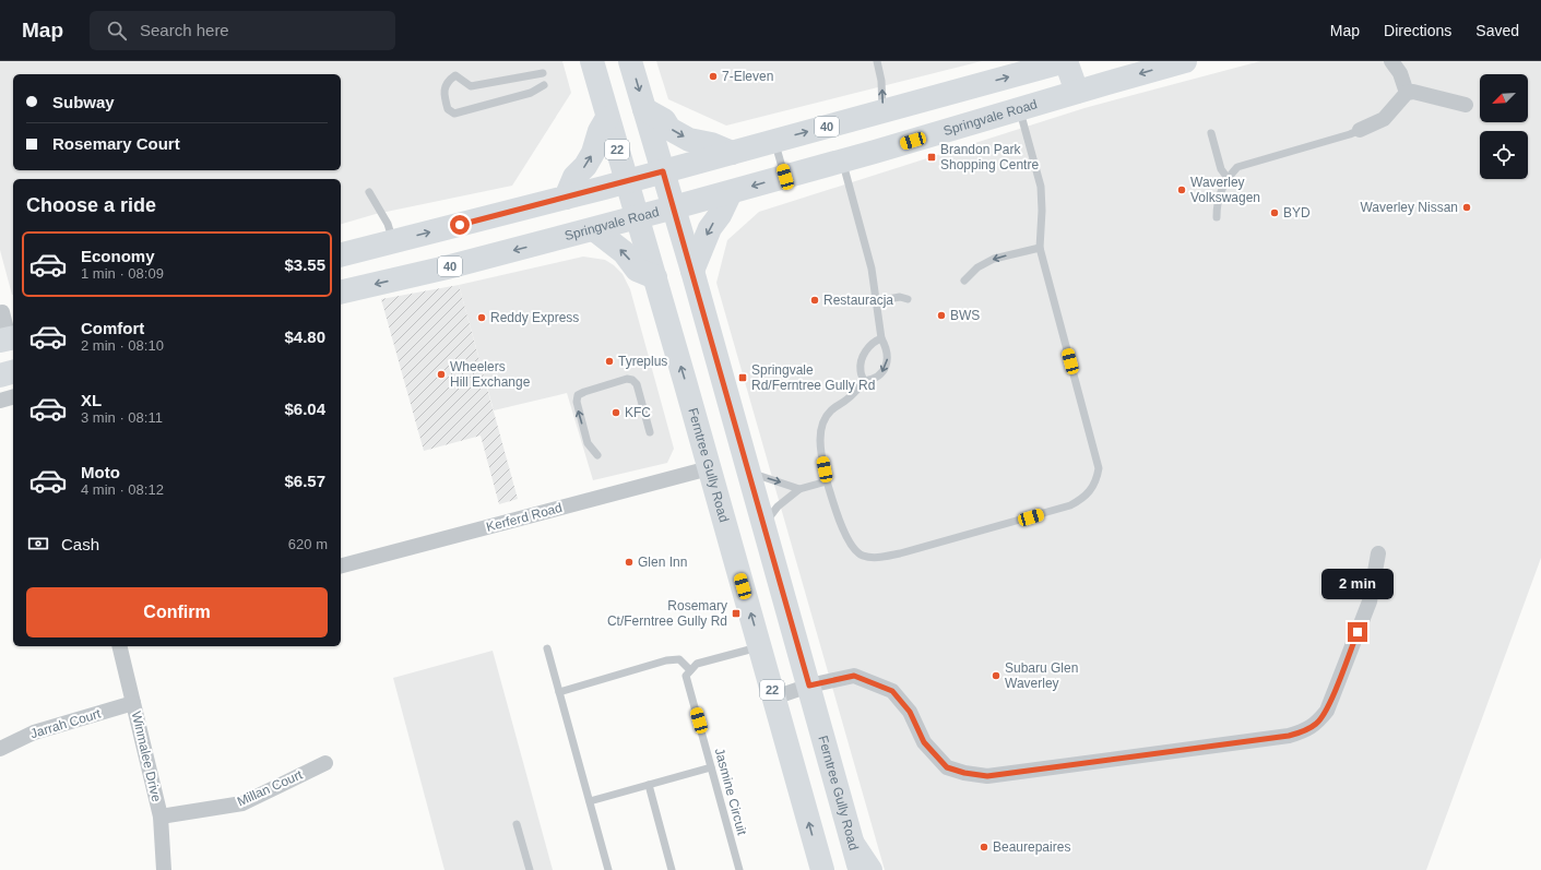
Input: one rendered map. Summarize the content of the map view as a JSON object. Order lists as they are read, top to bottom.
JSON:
{
  "streets": {
    "main road": [
      "Springvale Road",
      "40",
      "22",
      "Ferntree Gully Road"
    ],
    "street": [
      "Kerferd Road",
      "Jarrah Court",
      "Winmalee Drive",
      "Millan Court"
    ],
    "lane": ["Jasmine Circuit"]
  },
  "crossings": [
    ["Springvale Road", "Ferntree Gully Road"],
    ["40", "Ferntree Gully Road"],
    ["Ferntree Gully Road", "Kerferd Road"],
    ["Jarrah Court", "Winmalee Drive"],
    ["Winmalee Drive", "Millan Court"]
  ],
  "places": {
    "other": [
      "7-Eleven",
      "Waverley Volkswagen",
      "Waverley Nissan",
      "BYD",
      "Restauracja",
      "BWS",
      "Reddy Express",
      "Tyreplus",
      "Wheelers Hill Exchange",
      "KFC",
      "Glen Inn",
      "Subaru Glen Waverley",
      "Beaurepaires"
    ],
    "transit": ["Brandon Park Shopping Centre", "Springvale Rd/Ferntree Gully Rd", "Rosemary Ct/Ferntree Gully Rd"]
  },
  "north": "bottom left",
  "page": {
    "header": "Map",
    "search": "Search here",
    "nav": ["Map", "Directions", "Saved"],
    "banner": ["Subway", "Rosemary Court"],
    "heading": "Choose a ride",
    "list": [
      {
        "name": "Economy",
        "note": "1 min · 08:09",
        "value": "$3.55"
      },
      {
        "name": "Comfort",
        "note": "2 min · 08:10",
        "value": "$4.80"
      },
      {
        "name": "XL",
        "note": "3 min · 08:11",
        "value": "$6.04"
      },
      {
        "name": "Moto",
        "note": "4 min · 08:12",
        "value": "$6.57"
      }
    ],
    "pay": ["Cash", "620 m"],
    "bubble": "2 min",
    "buttons": "Confirm"
  }
}
